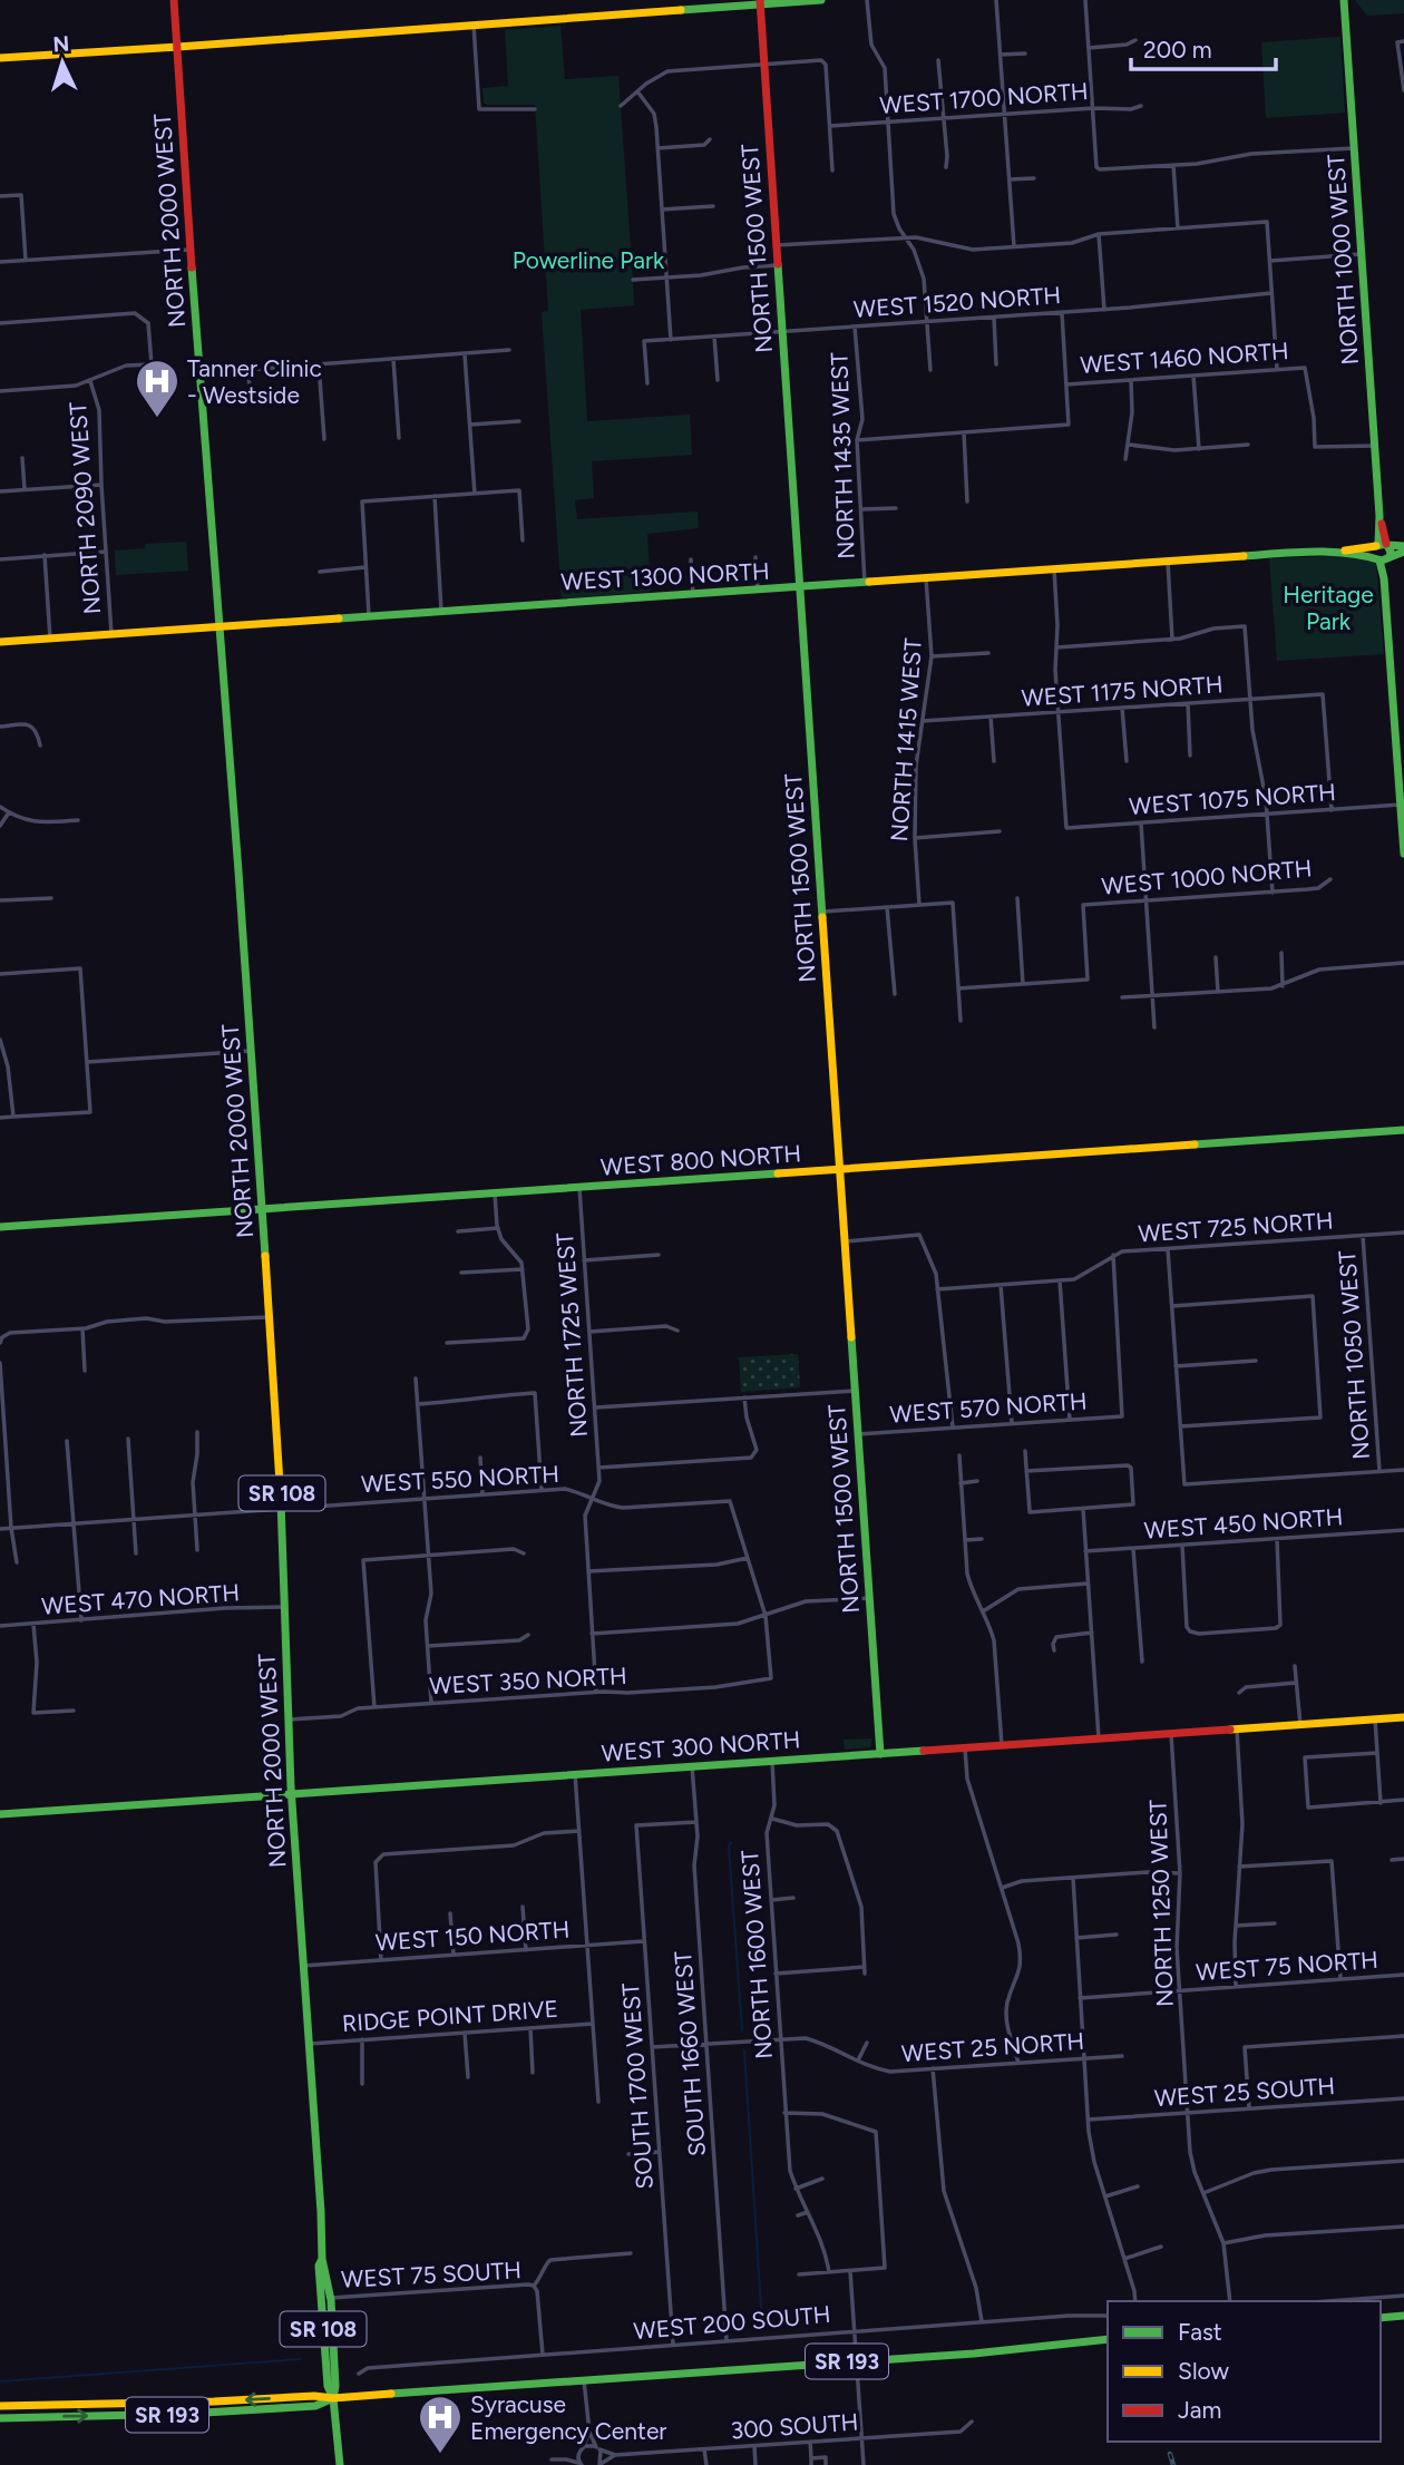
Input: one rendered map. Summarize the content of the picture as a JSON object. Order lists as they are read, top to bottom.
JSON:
{
  "streets": {
    "main road": [
      "NORTH 2000 WEST",
      "NORTH 1500 WEST",
      "NORTH 1000 WEST",
      "WEST 1300 NORTH",
      "WEST 800 NORTH",
      "SR 108",
      "WEST 300 NORTH",
      "SR 193"
    ],
    "street": [
      "WEST 1700 NORTH",
      "WEST 1520 NORTH",
      "WEST 1460 NORTH",
      "NORTH 1435 WEST",
      "NORTH 2090 WEST",
      "WEST 1175 NORTH",
      "NORTH 1415 WEST",
      "WEST 1075 NORTH",
      "WEST 1000 NORTH",
      "WEST 725 NORTH",
      "NORTH 1725 WEST",
      "NORTH 1050 WEST",
      "WEST 570 NORTH",
      "WEST 550 NORTH",
      "WEST 450 NORTH",
      "WEST 470 NORTH",
      "WEST 350 NORTH",
      "NORTH 1250 WEST",
      "WEST 150 NORTH",
      "NORTH 1600 WEST",
      "WEST 75 NORTH",
      "RIDGE POINT DRIVE",
      "WEST 25 NORTH",
      "SOUTH 1660 WEST",
      "SOUTH 1700 WEST",
      "WEST 25 SOUTH",
      "WEST 75 SOUTH",
      "WEST 200 SOUTH",
      "300 SOUTH"
    ]
  },
  "crossings": [
    ["NORTH 2000 WEST", "WEST 1300 NORTH"],
    ["NORTH 2000 WEST", "WEST 800 NORTH"],
    ["NORTH 2000 WEST", "WEST 550 NORTH"],
    ["NORTH 2000 WEST", "WEST 470 NORTH"],
    ["NORTH 2000 WEST", "WEST 350 NORTH"],
    ["NORTH 2000 WEST", "WEST 300 NORTH"],
    ["NORTH 2000 WEST", "WEST 150 NORTH"],
    ["NORTH 2000 WEST", "RIDGE POINT DRIVE"],
    ["NORTH 2000 WEST", "WEST 75 SOUTH"],
    ["NORTH 2000 WEST", "SR 193"],
    ["NORTH 1500 WEST", "WEST 1520 NORTH"],
    ["NORTH 1500 WEST", "WEST 1300 NORTH"],
    ["NORTH 1500 WEST", "WEST 800 NORTH"],
    ["NORTH 1500 WEST", "WEST 570 NORTH"],
    ["NORTH 1500 WEST", "WEST 300 NORTH"],
    ["NORTH 1000 WEST", "WEST 1460 NORTH"],
    ["NORTH 1000 WEST", "WEST 1300 NORTH"],
    ["WEST 1520 NORTH", "NORTH 1435 WEST"],
    ["NORTH 1435 WEST", "WEST 1300 NORTH"],
    ["NORTH 2090 WEST", "WEST 1300 NORTH"],
    ["WEST 1300 NORTH", "NORTH 1415 WEST"],
    ["WEST 1175 NORTH", "NORTH 1415 WEST"],
    ["WEST 1175 NORTH", "WEST 1075 NORTH"],
    ["WEST 800 NORTH", "NORTH 1725 WEST"],
    ["WEST 725 NORTH", "NORTH 1050 WEST"],
    ["WEST 725 NORTH", "WEST 570 NORTH"],
    ["NORTH 1725 WEST", "WEST 550 NORTH"],
    ["WEST 300 NORTH", "NORTH 1250 WEST"],
    ["WEST 300 NORTH", "NORTH 1600 WEST"],
    ["WEST 300 NORTH", "SOUTH 1660 WEST"],
    ["NORTH 1250 WEST", "WEST 75 NORTH"],
    ["NORTH 1250 WEST", "WEST 25 SOUTH"],
    ["WEST 150 NORTH", "SOUTH 1700 WEST"],
    ["NORTH 1600 WEST", "WEST 25 NORTH"],
    ["WEST 25 NORTH", "SOUTH 1660 WEST"],
    ["WEST 25 NORTH", "SOUTH 1700 WEST"],
    ["SOUTH 1660 WEST", "SOUTH 1700 WEST"],
    ["SOUTH 1660 WEST", "WEST 200 SOUTH"],
    ["SOUTH 1700 WEST", "WEST 200 SOUTH"]
  ],
  "parks": ["Powerline Park", "Heritage Park"],
  "places": {
    "hospital": ["Tanner Clinic - Westside", "Syracuse Emergency Center"]
  },
  "legend": ["Fast", "Slow", "Jam"],
  "scale_bar": "200 m",
  "north": "top"
}
